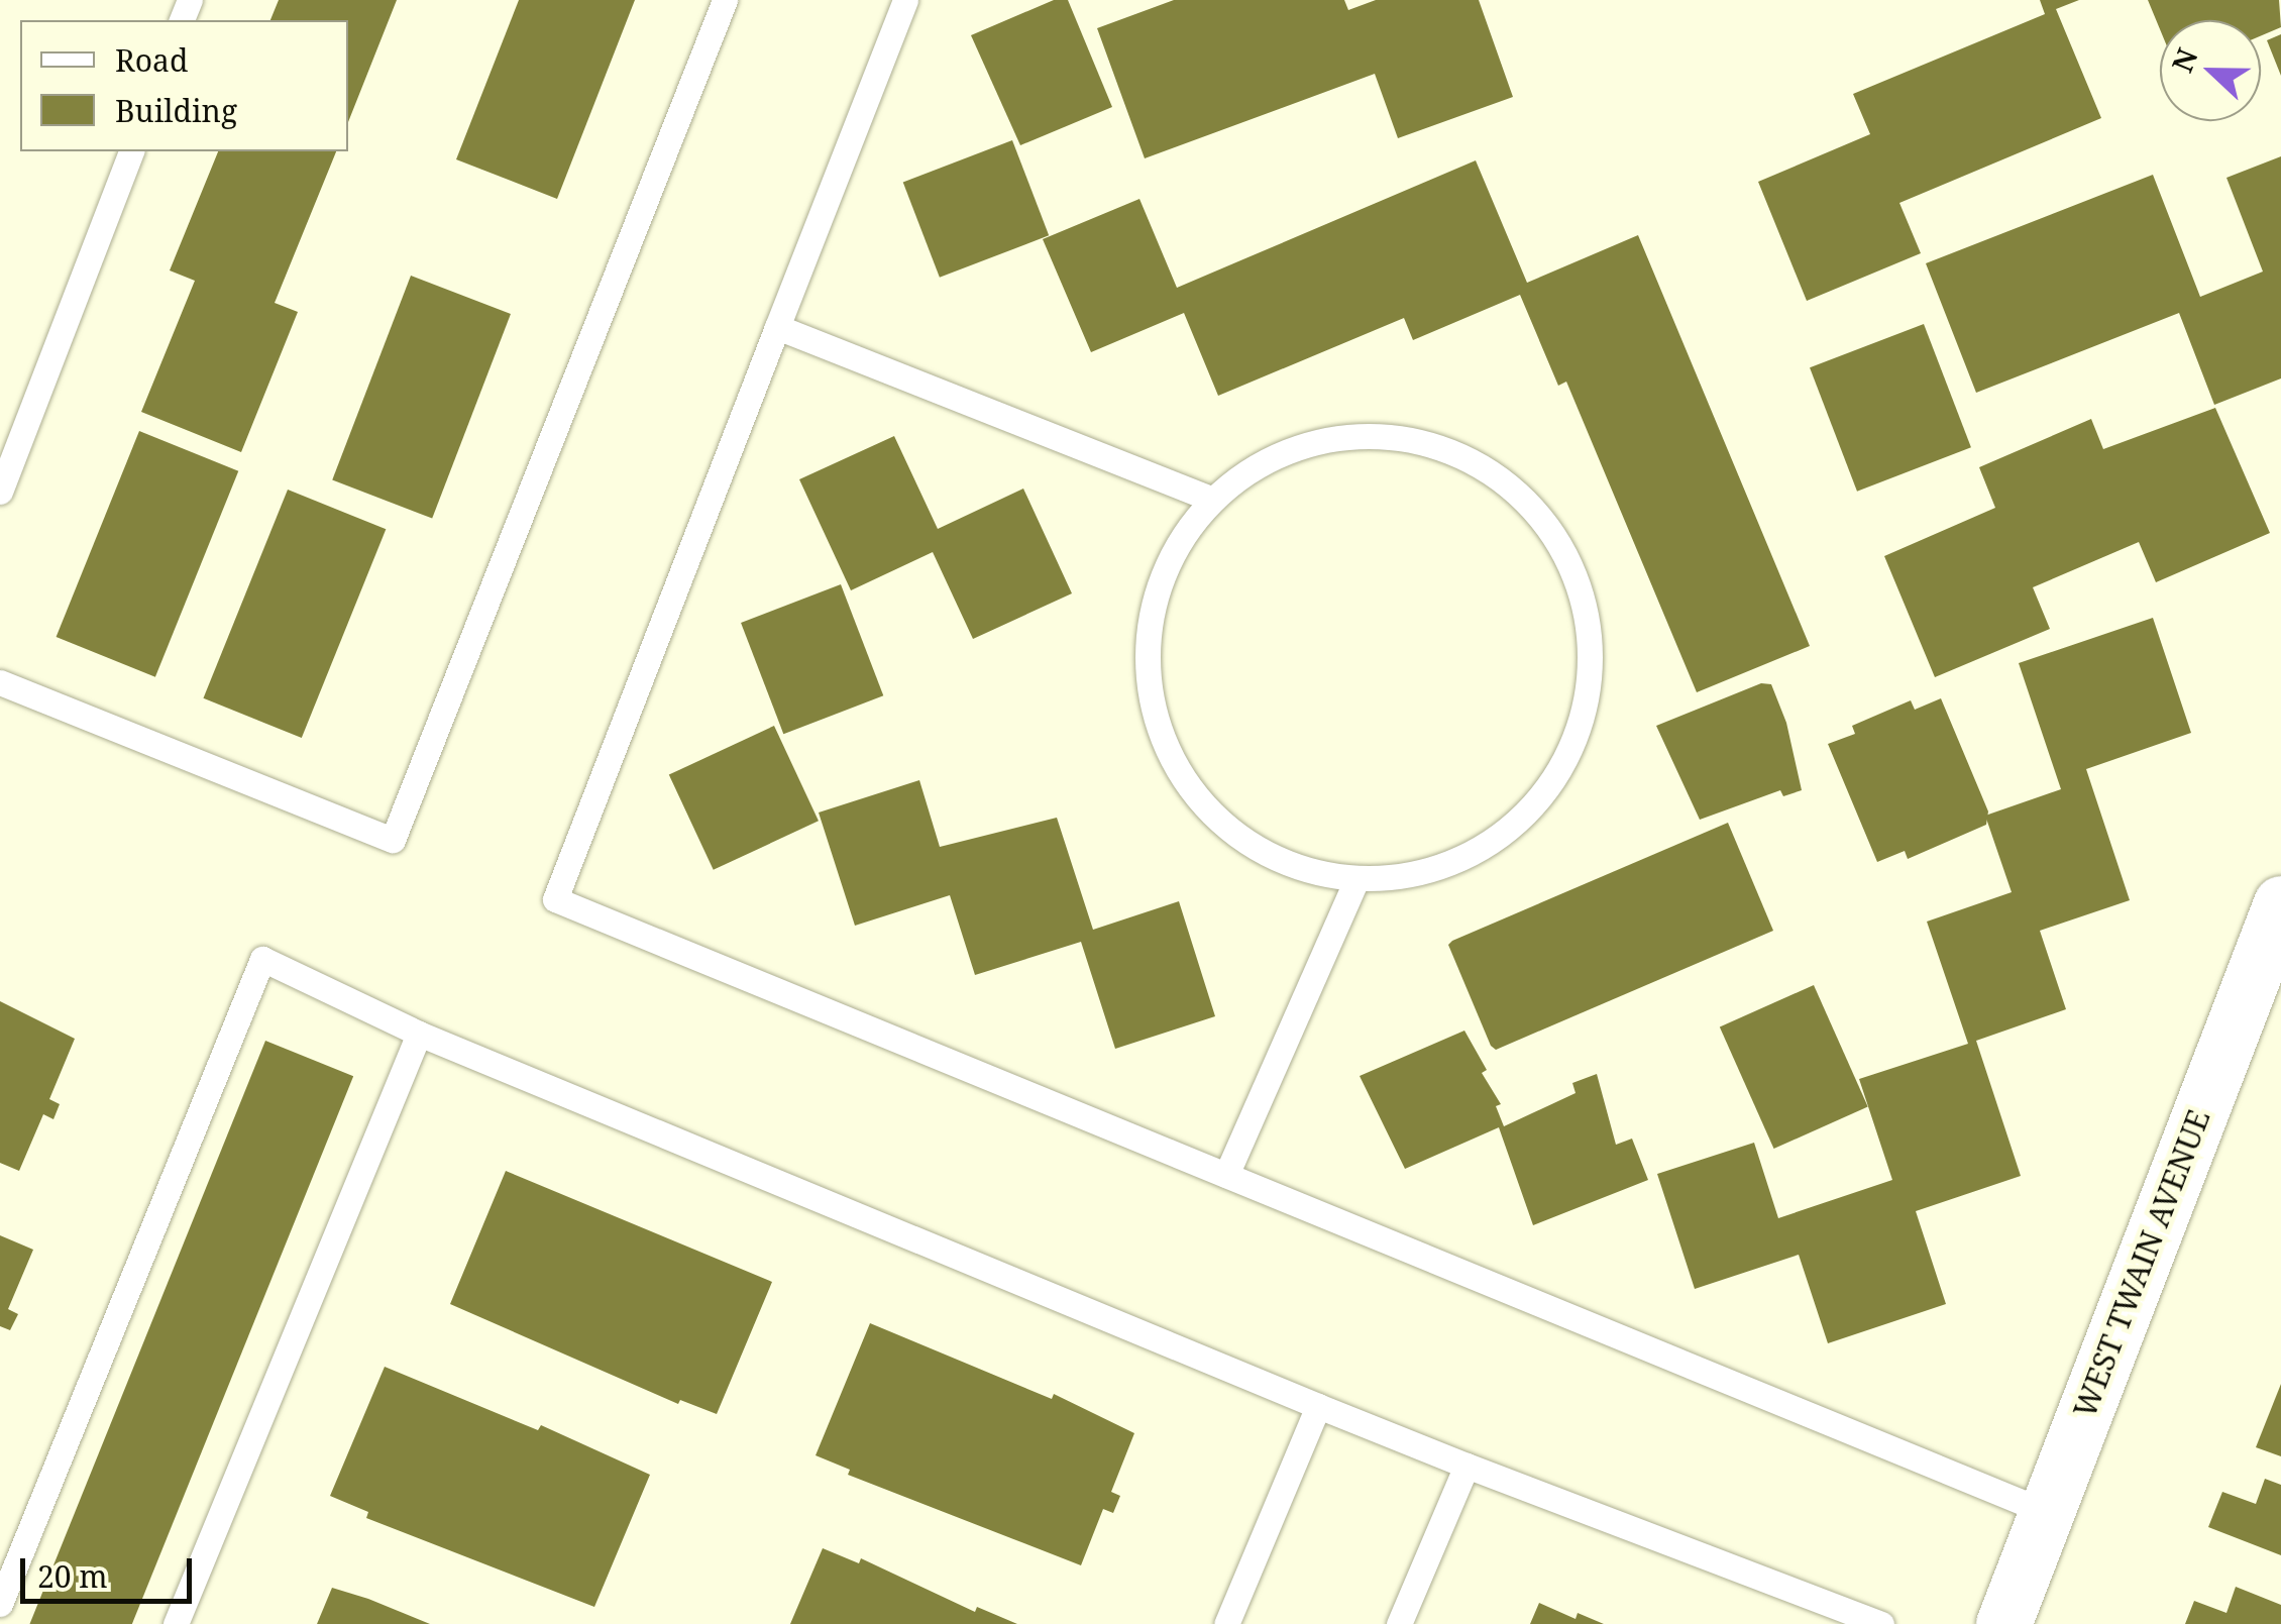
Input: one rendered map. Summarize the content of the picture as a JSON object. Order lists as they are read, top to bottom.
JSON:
{
  "streets": {
    "main road": ["WEST TWAIN AVENUE"]
  },
  "legend": ["Road", "Building"],
  "scale_bar": "20 m",
  "north": "left"
}
